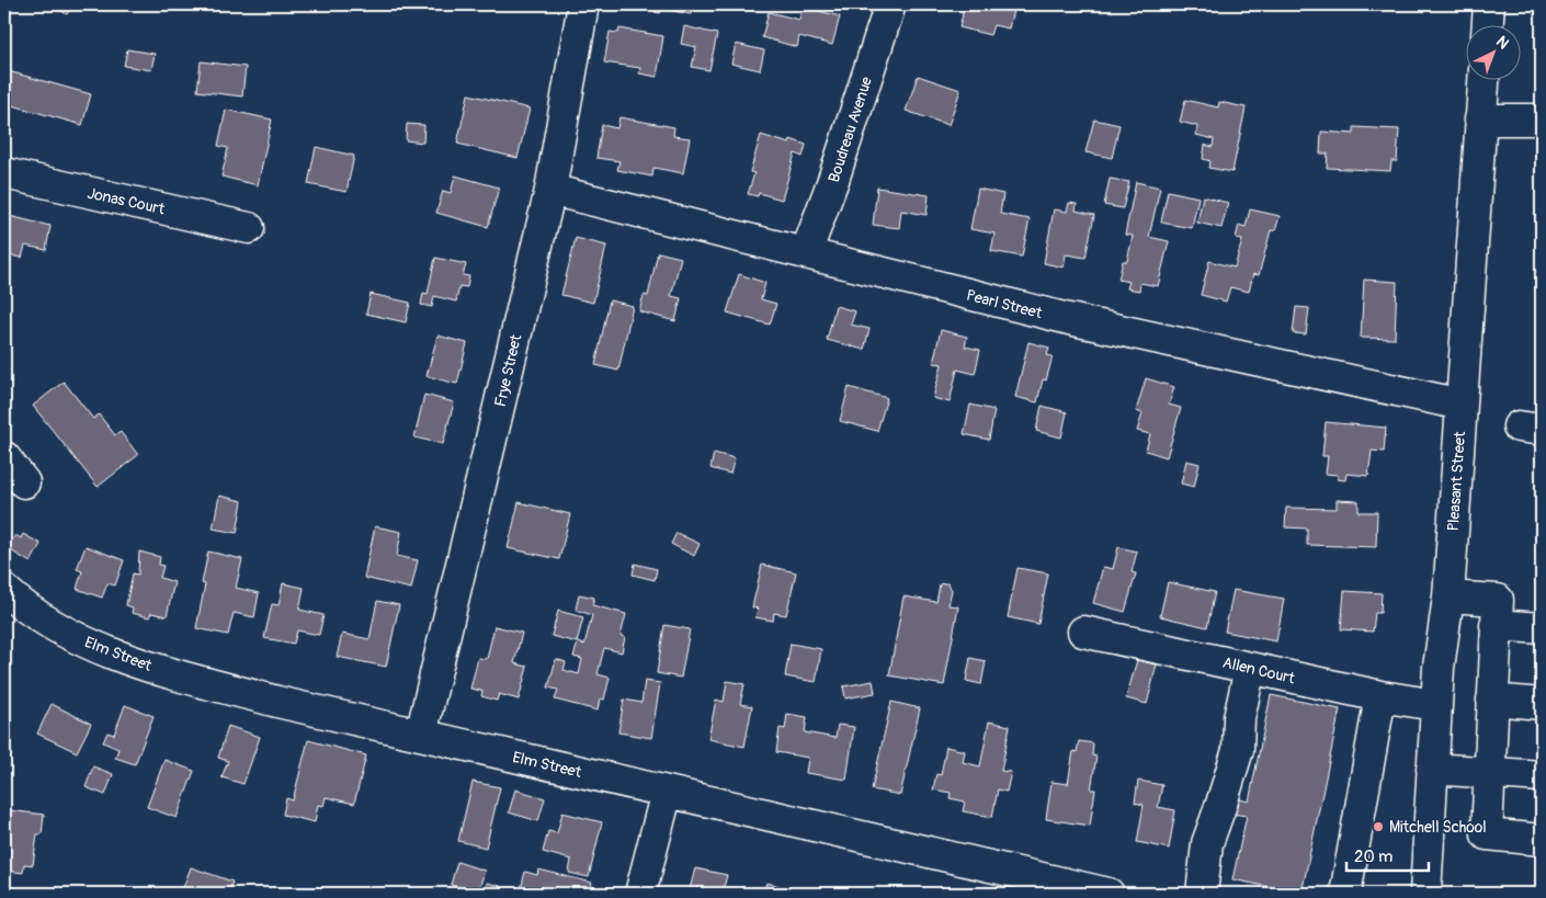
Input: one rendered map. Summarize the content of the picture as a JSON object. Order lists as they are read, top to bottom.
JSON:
{
  "streets": {
    "street": [
      "Boudreau Avenue",
      "Jonas Court",
      "Pearl Street",
      "Frye Street",
      "Pleasant Street",
      "Elm Street",
      "Allen Court"
    ]
  },
  "crossings": [
    ["Boudreau Avenue", "Pearl Street"],
    ["Pearl Street", "Frye Street"],
    ["Pearl Street", "Pleasant Street"],
    ["Frye Street", "Elm Street"],
    ["Pleasant Street", "Allen Court"]
  ],
  "places": ["Mitchell School"],
  "scale_bar": "20 m",
  "north": "top right"
}
